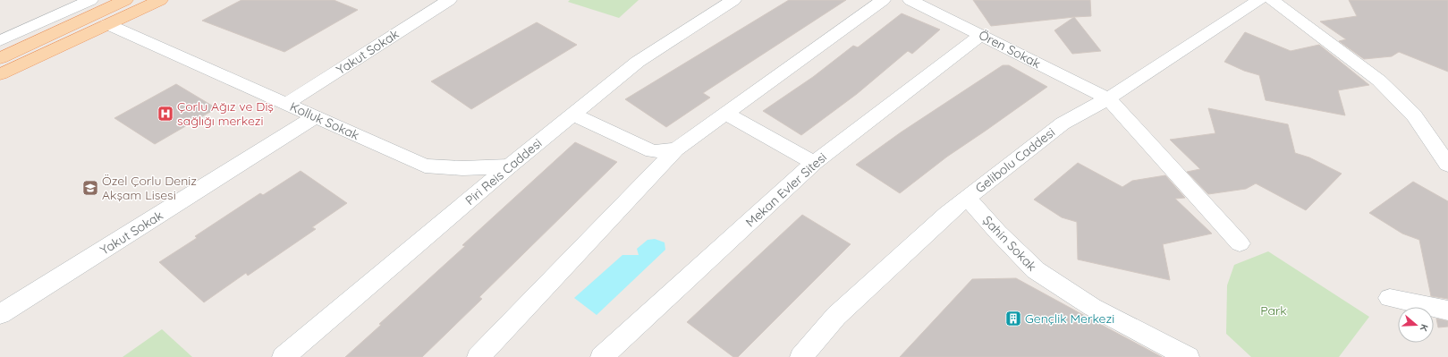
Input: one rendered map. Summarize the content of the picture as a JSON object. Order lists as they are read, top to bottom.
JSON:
{
  "streets": {
    "street": [
      "Ören Sokak",
      "Yakut Sokak",
      "Kolluk Sokak",
      "Gelibolu Caddesi",
      "Piri Reis Caddesi",
      "Mekan Evler Sitesi",
      "Şahin Sokak"
    ]
  },
  "crossings": [
    ["Ören Sokak", "Gelibolu Caddesi"],
    ["Ören Sokak", "Mekan Evler Sitesi"],
    ["Yakut Sokak", "Kolluk Sokak"],
    ["Kolluk Sokak", "Piri Reis Caddesi"],
    ["Gelibolu Caddesi", "Şahin Sokak"]
  ],
  "parks": ["Park"],
  "places": {
    "hospital": ["Çorlu Ağız ve Diş sağlığı merkezi"],
    "school or university": ["Özel Çorlu Deniz Akşam Lisesi"],
    "building": ["Gençlik Merkezi"]
  },
  "north": "right"
}
